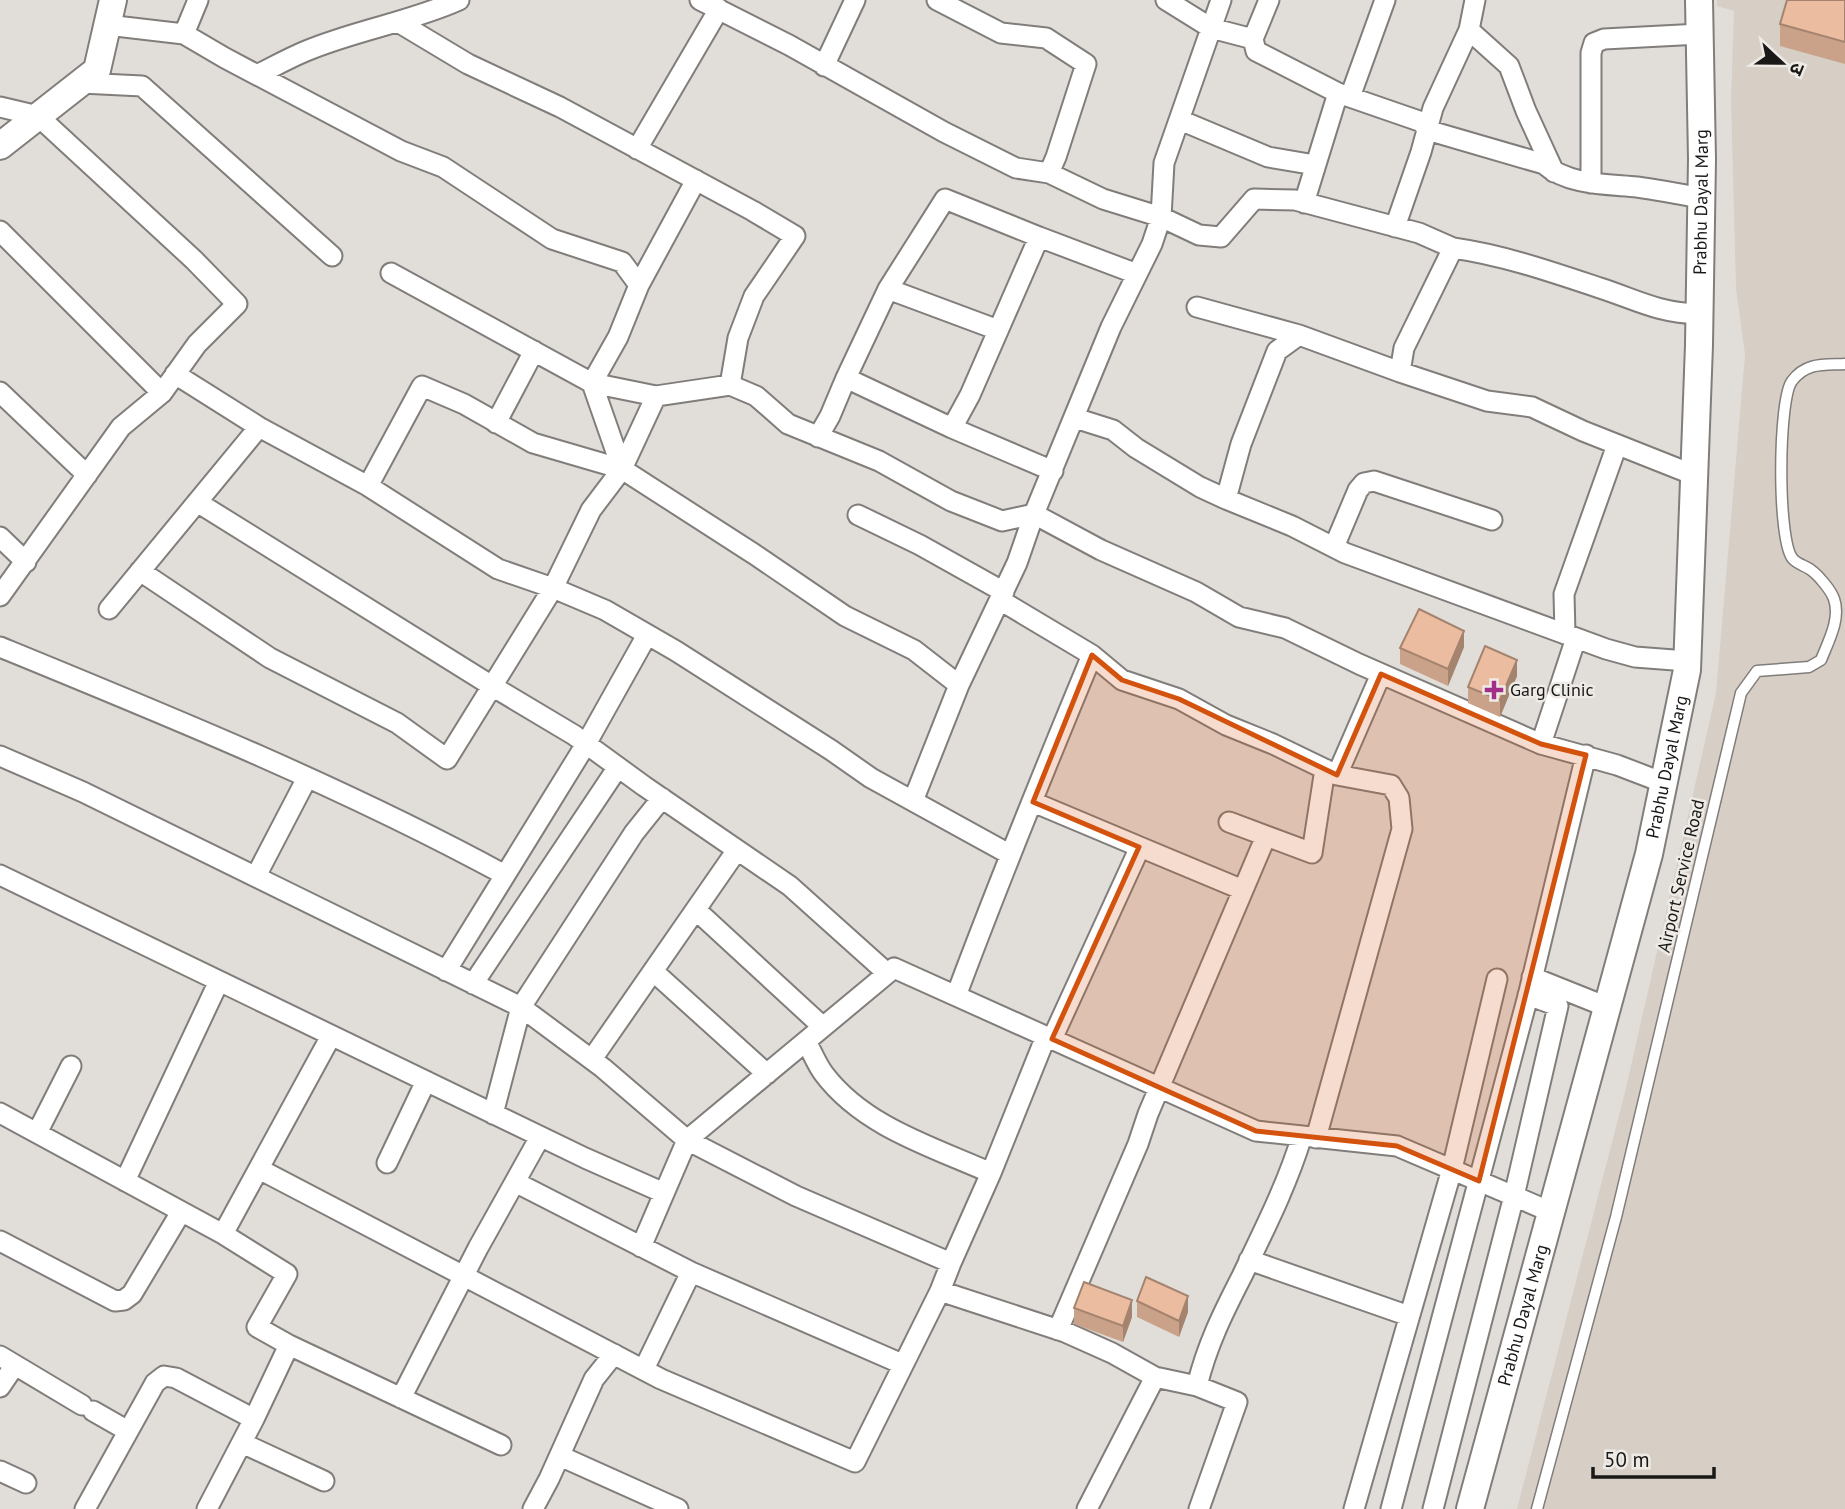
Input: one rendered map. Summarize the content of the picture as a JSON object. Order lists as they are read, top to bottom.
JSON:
{
  "streets": {
    "street": ["Prabhu Dayal Marg"],
    "lane": ["Airport Service Road"]
  },
  "places": {
    "health": ["Garg Clinic"]
  },
  "scale_bar": "50 m",
  "north": "right"
}
